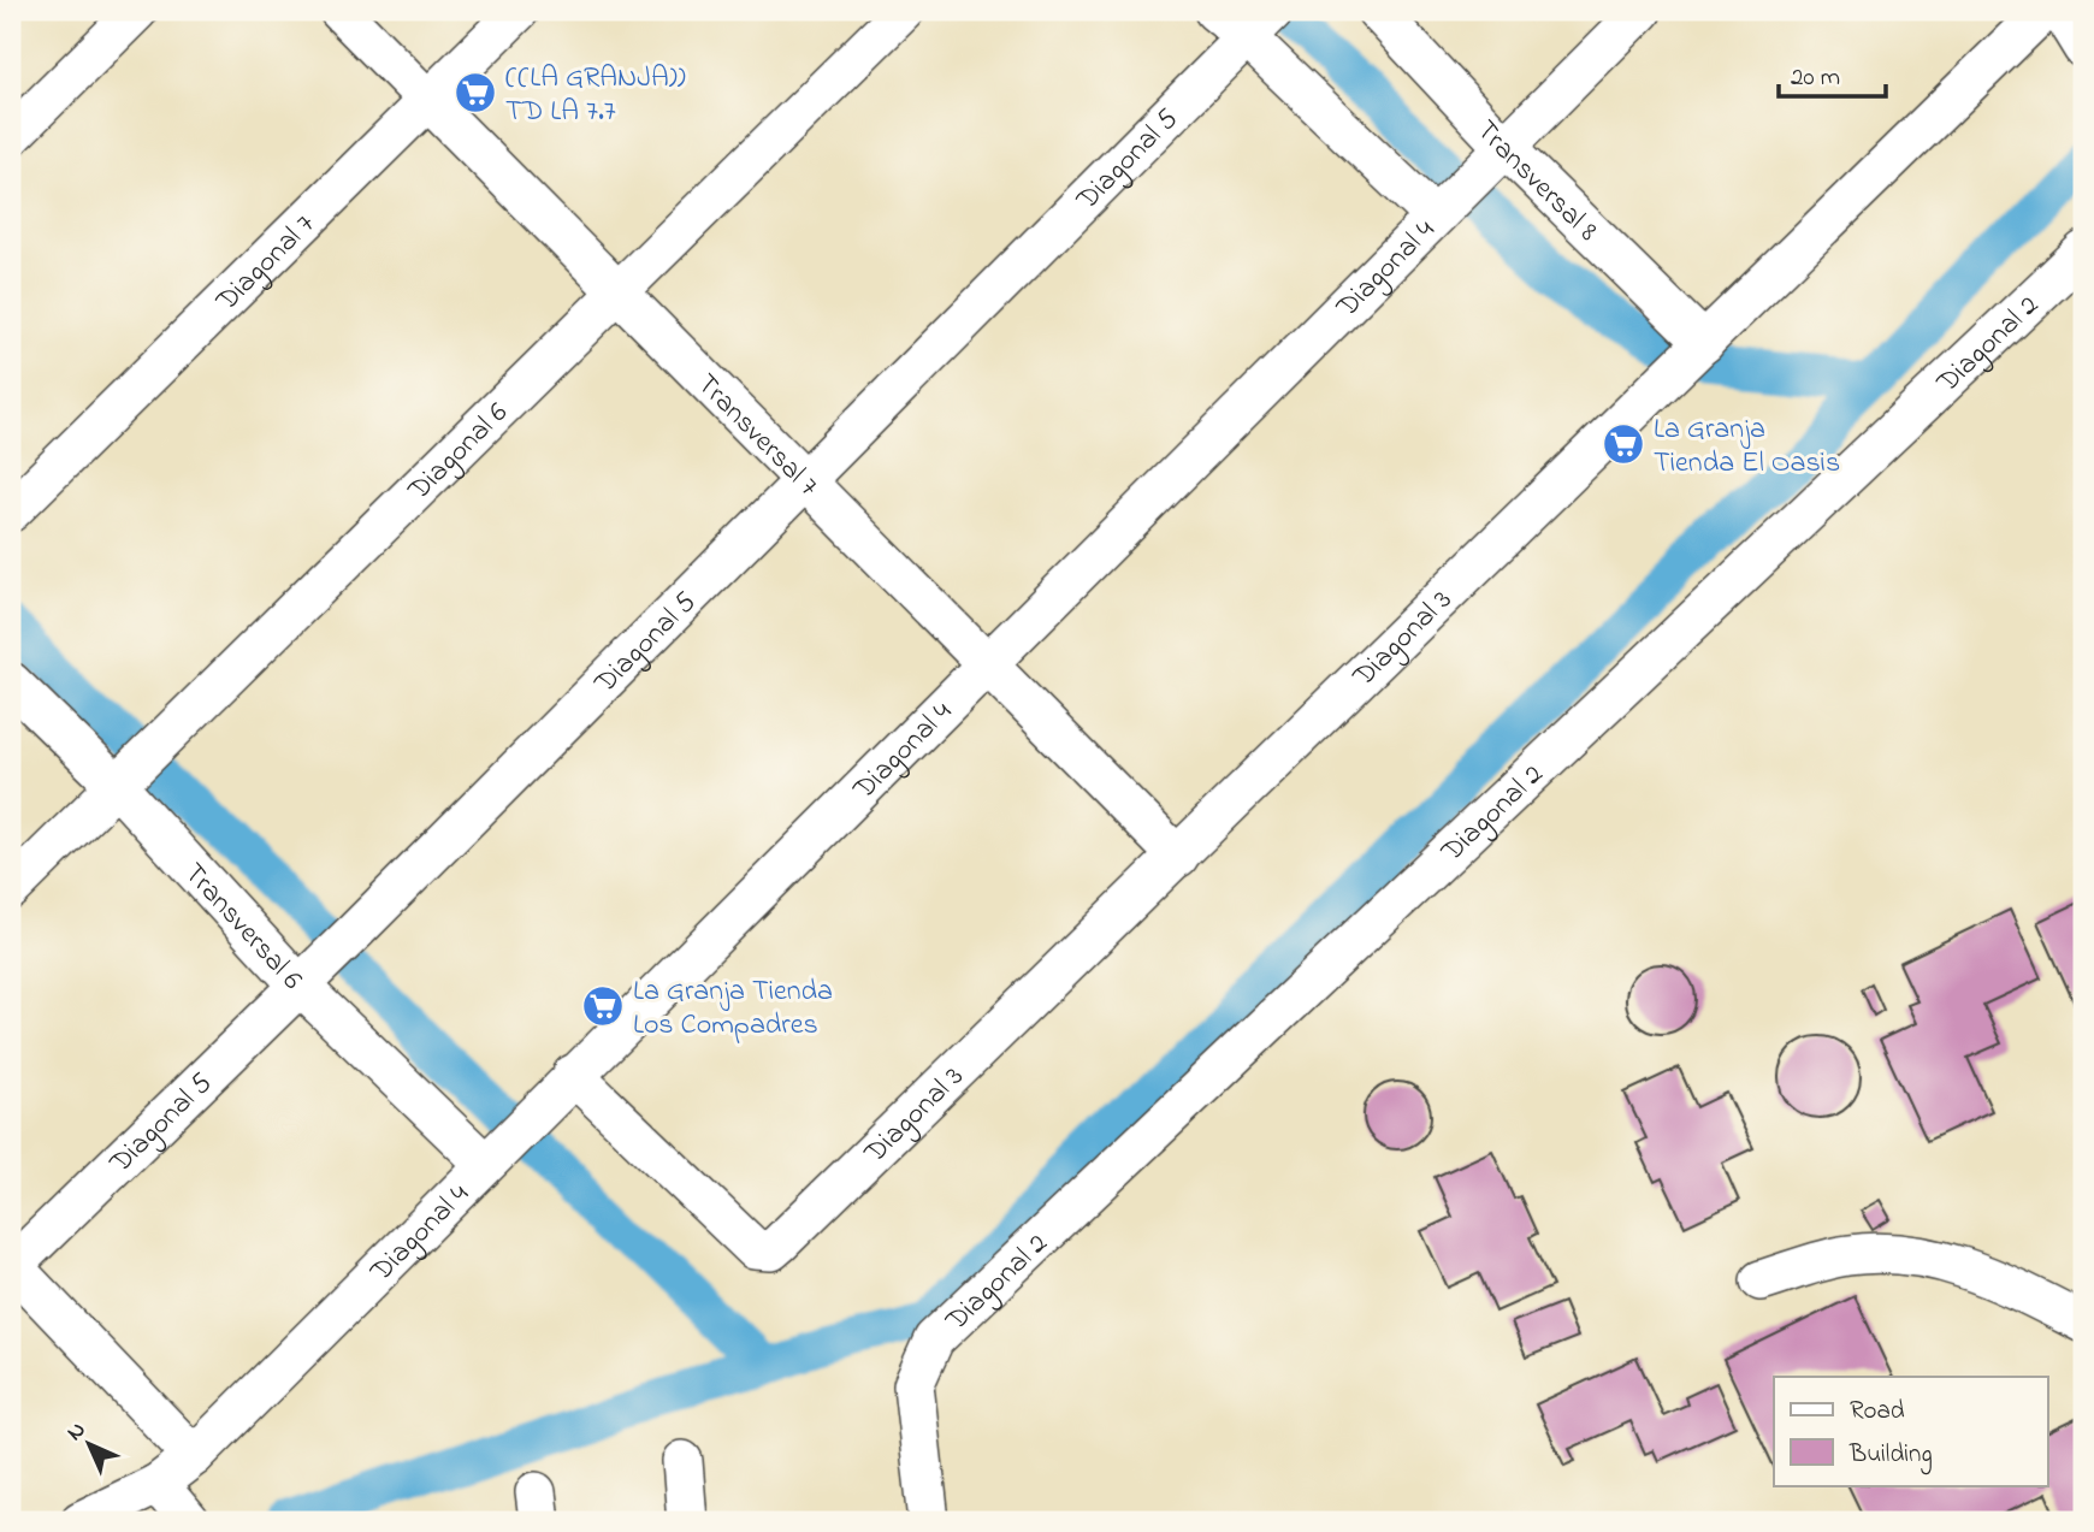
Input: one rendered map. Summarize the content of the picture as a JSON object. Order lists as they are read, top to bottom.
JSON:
{
  "streets": {
    "street": [
      "Diagonal 5",
      "Transversal 8",
      "Diagonal 7",
      "Diagonal 4",
      "Diagonal 2",
      "Transversal 7",
      "Diagonal 6",
      "Diagonal 3",
      "Transversal 6"
    ]
  },
  "crossings": [
    ["Diagonal 5", "Transversal 7"],
    ["Diagonal 5", "Transversal 6"],
    ["Transversal 8", "Diagonal 4"],
    ["Transversal 8", "Diagonal 3"],
    ["Diagonal 7", "Transversal 7"],
    ["Diagonal 4", "Transversal 7"],
    ["Diagonal 4", "Diagonal 3"],
    ["Diagonal 4", "Transversal 6"],
    ["Transversal 7", "Diagonal 6"],
    ["Transversal 7", "Diagonal 3"],
    ["Diagonal 6", "Transversal 6"]
  ],
  "places": {
    "supermarket": ["((LA GRANJA)) TD LA 7.7", "La Granja Tienda El Oasis", "La Granja Tienda Los Compadres"]
  },
  "legend": ["Road", "Building"],
  "scale_bar": "20 m",
  "north": "top left"
}
